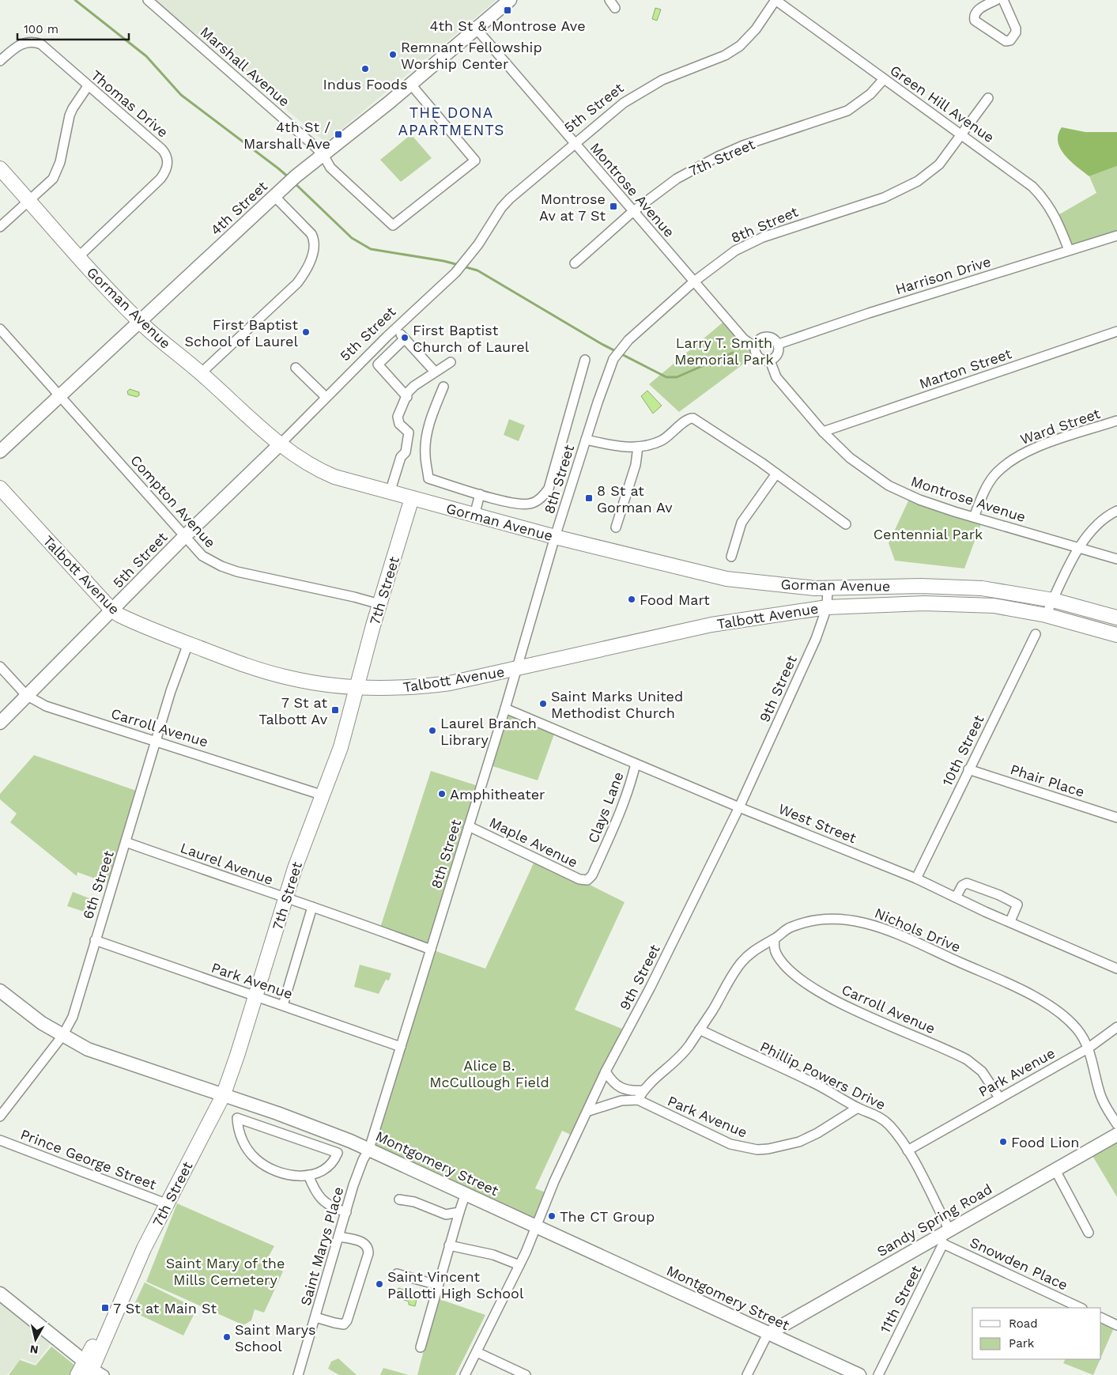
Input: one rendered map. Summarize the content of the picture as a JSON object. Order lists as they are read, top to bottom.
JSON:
{
  "streets": {
    "main road": ["7th Street", "Gorman Avenue", "Talbott Avenue"],
    "street": [
      "Marshall Avenue",
      "Thomas Drive",
      "Green Hill Avenue",
      "5th Street",
      "Montrose Avenue",
      "4th Street",
      "8th Street",
      "Harrison Drive",
      "Marton Street",
      "Ward Street",
      "Compton Avenue",
      "9th Street",
      "Carroll Avenue",
      "10th Street",
      "Phair Place",
      "Clays Lane",
      "West Street",
      "Maple Avenue",
      "Laurel Avenue",
      "6th Street",
      "Nichols Drive",
      "Park Avenue",
      "Phillip Powers Drive",
      "Prince George Street",
      "Montgomery Street",
      "Sandy Spring Road",
      "Saint Marys Place",
      "Snowden Place",
      "11th Street"
    ]
  },
  "crossings": [
    ["Marshall Avenue", "4th Street"],
    ["Thomas Drive", "Gorman Avenue"],
    ["Green Hill Avenue", "5th Street"],
    ["Green Hill Avenue", "7th Street"],
    ["Green Hill Avenue", "8th Street"],
    ["Green Hill Avenue", "Harrison Drive"],
    ["5th Street", "Montrose Avenue"],
    ["5th Street", "Gorman Avenue"],
    ["5th Street", "Compton Avenue"],
    ["5th Street", "Talbott Avenue"],
    ["5th Street", "Carroll Avenue"],
    ["7th Street", "Montrose Avenue"],
    ["7th Street", "Gorman Avenue"],
    ["7th Street", "Compton Avenue"],
    ["7th Street", "Talbott Avenue"],
    ["7th Street", "Carroll Avenue"],
    ["7th Street", "Laurel Avenue"],
    ["7th Street", "Park Avenue"],
    ["7th Street", "Prince George Street"],
    ["7th Street", "Montgomery Street"],
    ["Montrose Avenue", "4th Street"],
    ["Montrose Avenue", "8th Street"],
    ["Montrose Avenue", "Harrison Drive"],
    ["Montrose Avenue", "Marton Street"],
    ["Montrose Avenue", "Ward Street"],
    ["4th Street", "Gorman Avenue"],
    ["4th Street", "Compton Avenue"],
    ["8th Street", "Gorman Avenue"],
    ["8th Street", "Talbott Avenue"],
    ["8th Street", "West Street"],
    ["8th Street", "Maple Avenue"],
    ["8th Street", "Laurel Avenue"],
    ["8th Street", "Park Avenue"],
    ["8th Street", "Montgomery Street"],
    ["8th Street", "Saint Marys Place"],
    ["Gorman Avenue", "Talbott Avenue"],
    ["Gorman Avenue", "9th Street"],
    ["Talbott Avenue", "9th Street"],
    ["Talbott Avenue", "6th Street"],
    ["9th Street", "West Street"],
    ["9th Street", "Montgomery Street"],
    ["Carroll Avenue", "6th Street"],
    ["Carroll Avenue", "Nichols Drive"],
    ["Carroll Avenue", "Park Avenue"],
    ["10th Street", "Phair Place"],
    ["10th Street", "West Street"],
    ["Clays Lane", "West Street"],
    ["Clays Lane", "Maple Avenue"],
    ["Laurel Avenue", "6th Street"],
    ["6th Street", "Park Avenue"],
    ["6th Street", "Montgomery Street"],
    ["Nichols Drive", "Park Avenue"],
    ["Nichols Drive", "Phillip Powers Drive"],
    ["Park Avenue", "Phillip Powers Drive"],
    ["Phillip Powers Drive", "Sandy Spring Road"],
    ["Phillip Powers Drive", "Snowden Place"],
    ["Phillip Powers Drive", "11th Street"],
    ["Montgomery Street", "Sandy Spring Road"],
    ["Montgomery Street", "Saint Marys Place"],
    ["Sandy Spring Road", "Snowden Place"],
    ["Sandy Spring Road", "11th Street"],
    ["Snowden Place", "11th Street"]
  ],
  "districts": ["THE DONA APARTMENTS"],
  "parks": [
    "Larry T. Smith Memorial Park",
    "Centennial Park",
    "Alice B. McCullough Field",
    "Saint Mary of the Mills Cemetery"
  ],
  "places": {
    "transit": [
      "4th St & Montrose Ave",
      "4th St / Marshall Ave",
      "Montrose Av at 7 St",
      "8 St at Gorman Av",
      "7 St at Talbott Av",
      "7 St at Main St"
    ],
    "other": [
      "Remnant Fellowship Worship Center",
      "Indus Foods",
      "First Baptist School of Laurel",
      "First Baptist Church of Laurel",
      "Food Mart",
      "Saint Marks United Methodist Church",
      "Laurel Branch Library",
      "Amphitheater",
      "Food Lion",
      "The CT Group",
      "Saint Vincent Pallotti High School",
      "Saint Marys School"
    ]
  },
  "legend": ["Road", "Park"],
  "scale_bar": "100 m",
  "north": "bottom"
}
